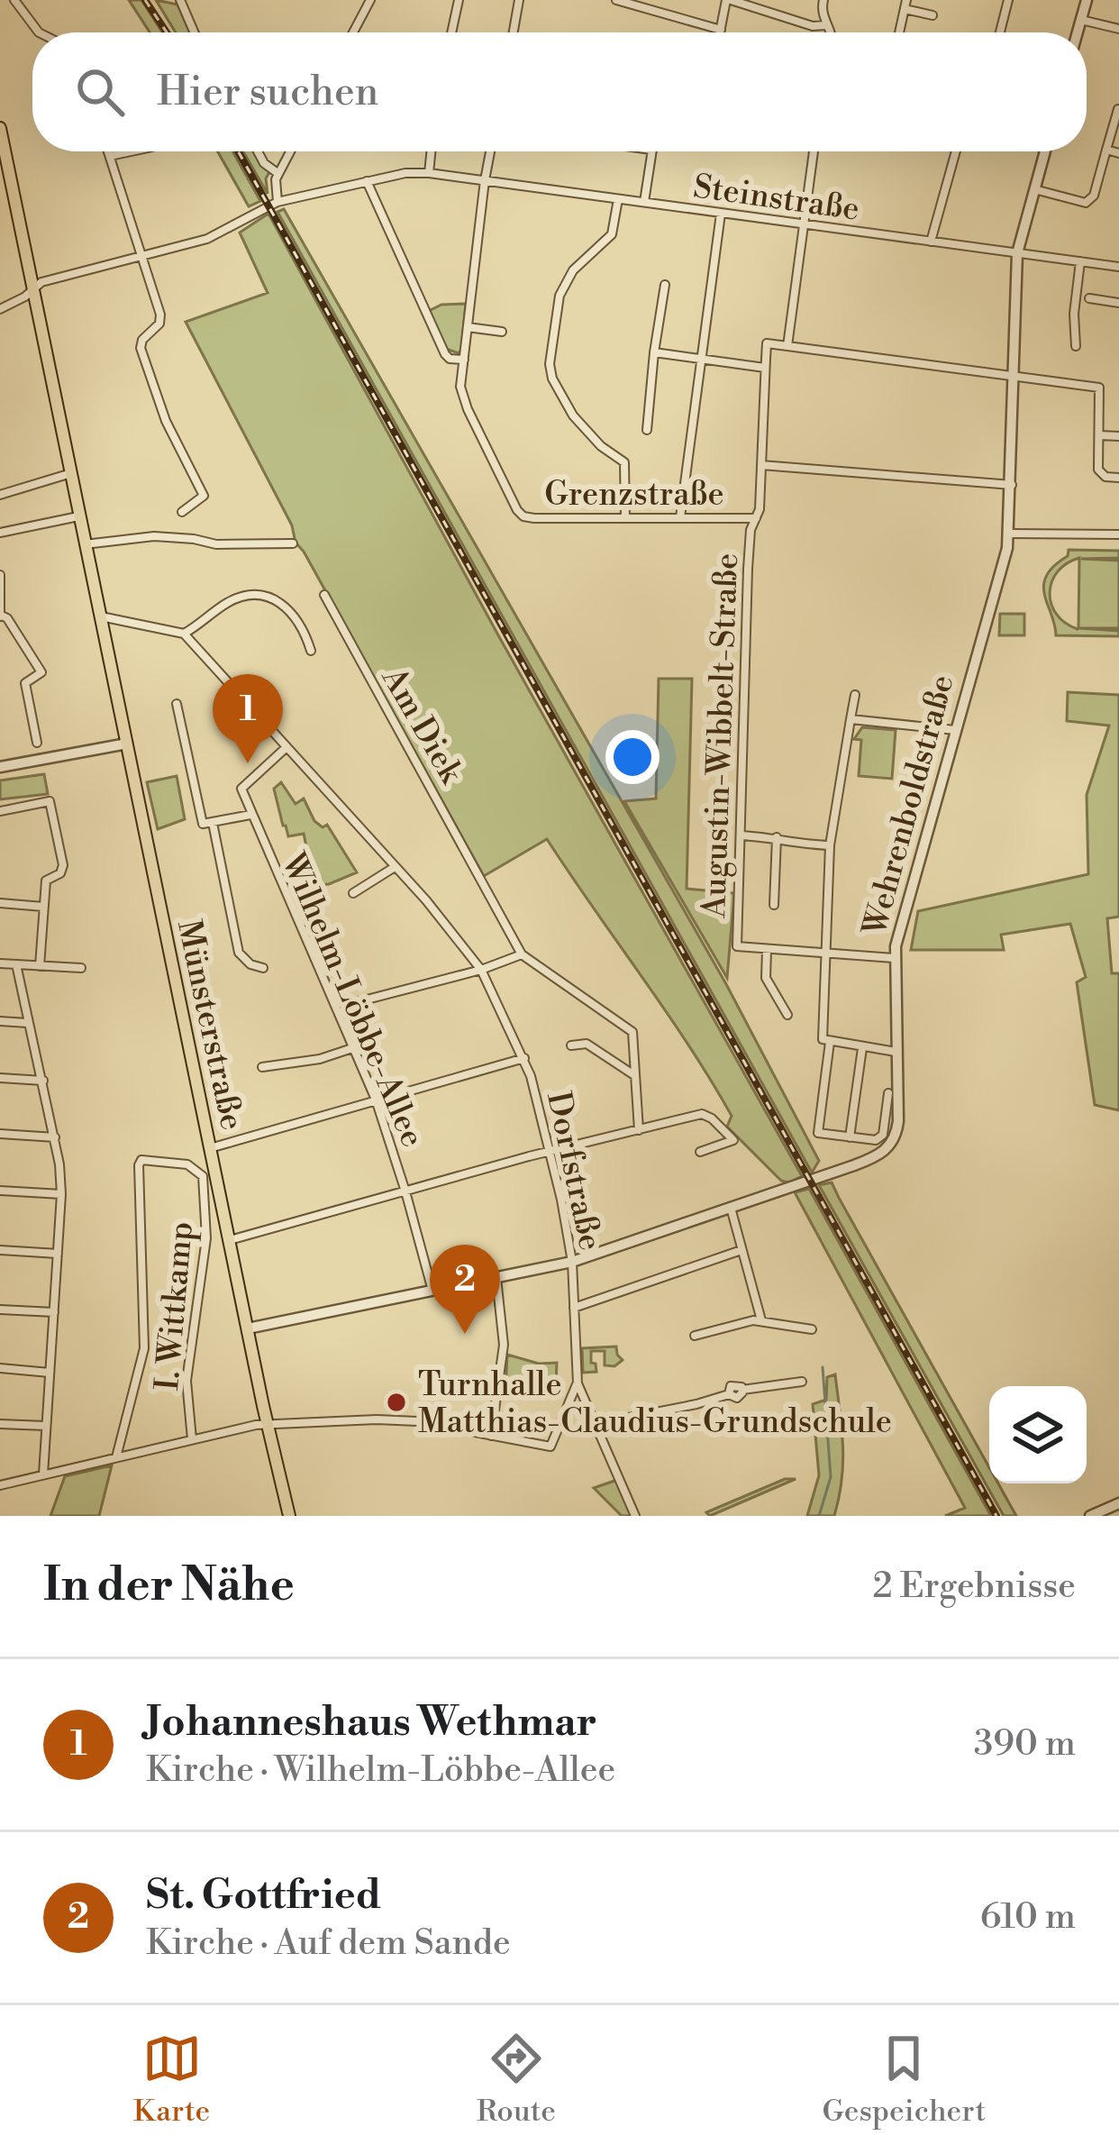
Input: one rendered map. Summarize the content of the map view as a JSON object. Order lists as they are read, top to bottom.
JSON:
{
  "streets": {
    "main road": ["Münsterstraße"],
    "street": [
      "Steinstraße",
      "Grenzstraße",
      "Am Diek",
      "Augustin-Wibbelt-Straße",
      "Wehrenboldstraße",
      "Wilhelm-Löbbe-Allee",
      "Dorfstraße",
      "I. Wittkamp"
    ]
  },
  "crossings": [
    ["Steinstraße", "Grenzstraße"],
    ["Steinstraße", "Wehrenboldstraße"],
    ["Steinstraße", "Münsterstraße"],
    ["Grenzstraße", "Augustin-Wibbelt-Straße"],
    ["Augustin-Wibbelt-Straße", "Wehrenboldstraße"],
    ["Wehrenboldstraße", "Wilhelm-Löbbe-Allee"],
    ["Wehrenboldstraße", "Münsterstraße"],
    ["Wehrenboldstraße", "Dorfstraße"]
  ],
  "places": ["Turnhalle Matthias-Claudius-Grundschule"],
  "page": {
    "search": "Hier suchen",
    "pins": ["1", "2"],
    "heading": ["In der Nähe", "2 Ergebnisse"],
    "list": [
      {
        "mark": "1",
        "name": "Johanneshaus Wethmar",
        "note": "Kirche · Wilhelm-Löbbe-Allee",
        "value": "390 m"
      },
      {
        "mark": "2",
        "name": "St. Gottfried",
        "note": "Kirche · Auf dem Sande",
        "value": "610 m"
      }
    ],
    "nav": ["Karte", "Route", "Gespeichert"]
  }
}
